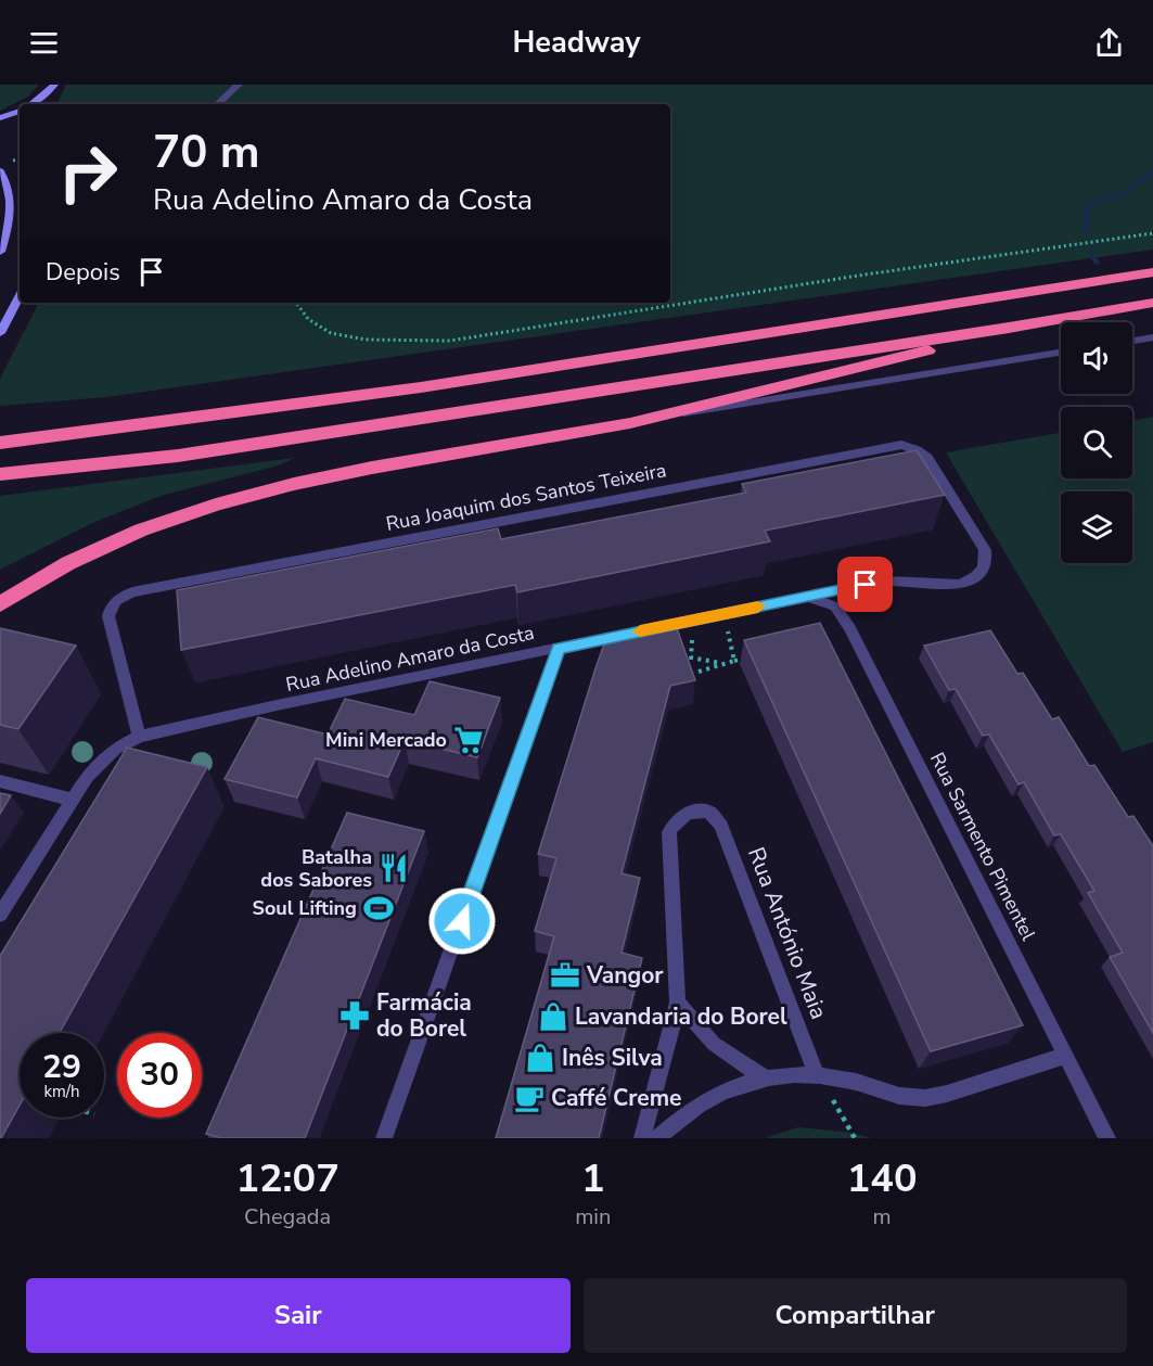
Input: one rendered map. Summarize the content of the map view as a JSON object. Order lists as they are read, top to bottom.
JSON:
{
  "streets": {
    "street": [
      "Rua Joaquim dos Santos Teixeira",
      "Rua Adelino Amaro da Costa",
      "Rua Sarmento Pimentel",
      "Rua António Maia"
    ]
  },
  "crossings": [
    ["Rua Joaquim dos Santos Teixeira", "Rua Adelino Amaro da Costa"],
    ["Rua Adelino Amaro da Costa", "Rua Sarmento Pimentel"]
  ],
  "places": {
    "supermarket": ["Mini Mercado"],
    "restaurant": ["Batalha dos Sabores"],
    "sports": ["Soul Lifting"],
    "office": ["Vangor"],
    "pharmacy": ["Farmácia do Borel"],
    "shop": ["Lavandaria do Borel", "Inês Silva"],
    "cafe": ["Caffé Creme"]
  },
  "page": {
    "header": "Headway",
    "turn": ["70 m", "Rua Adelino Amaro da Costa"],
    "then": "Depois",
    "speed": "29 km/h",
    "limit": "30",
    "eta": [
      "12:07",
      "Chegada",
      "1",
      "min",
      "140",
      "m"
    ],
    "buttons": ["Sair", "Compartilhar"]
  }
}
